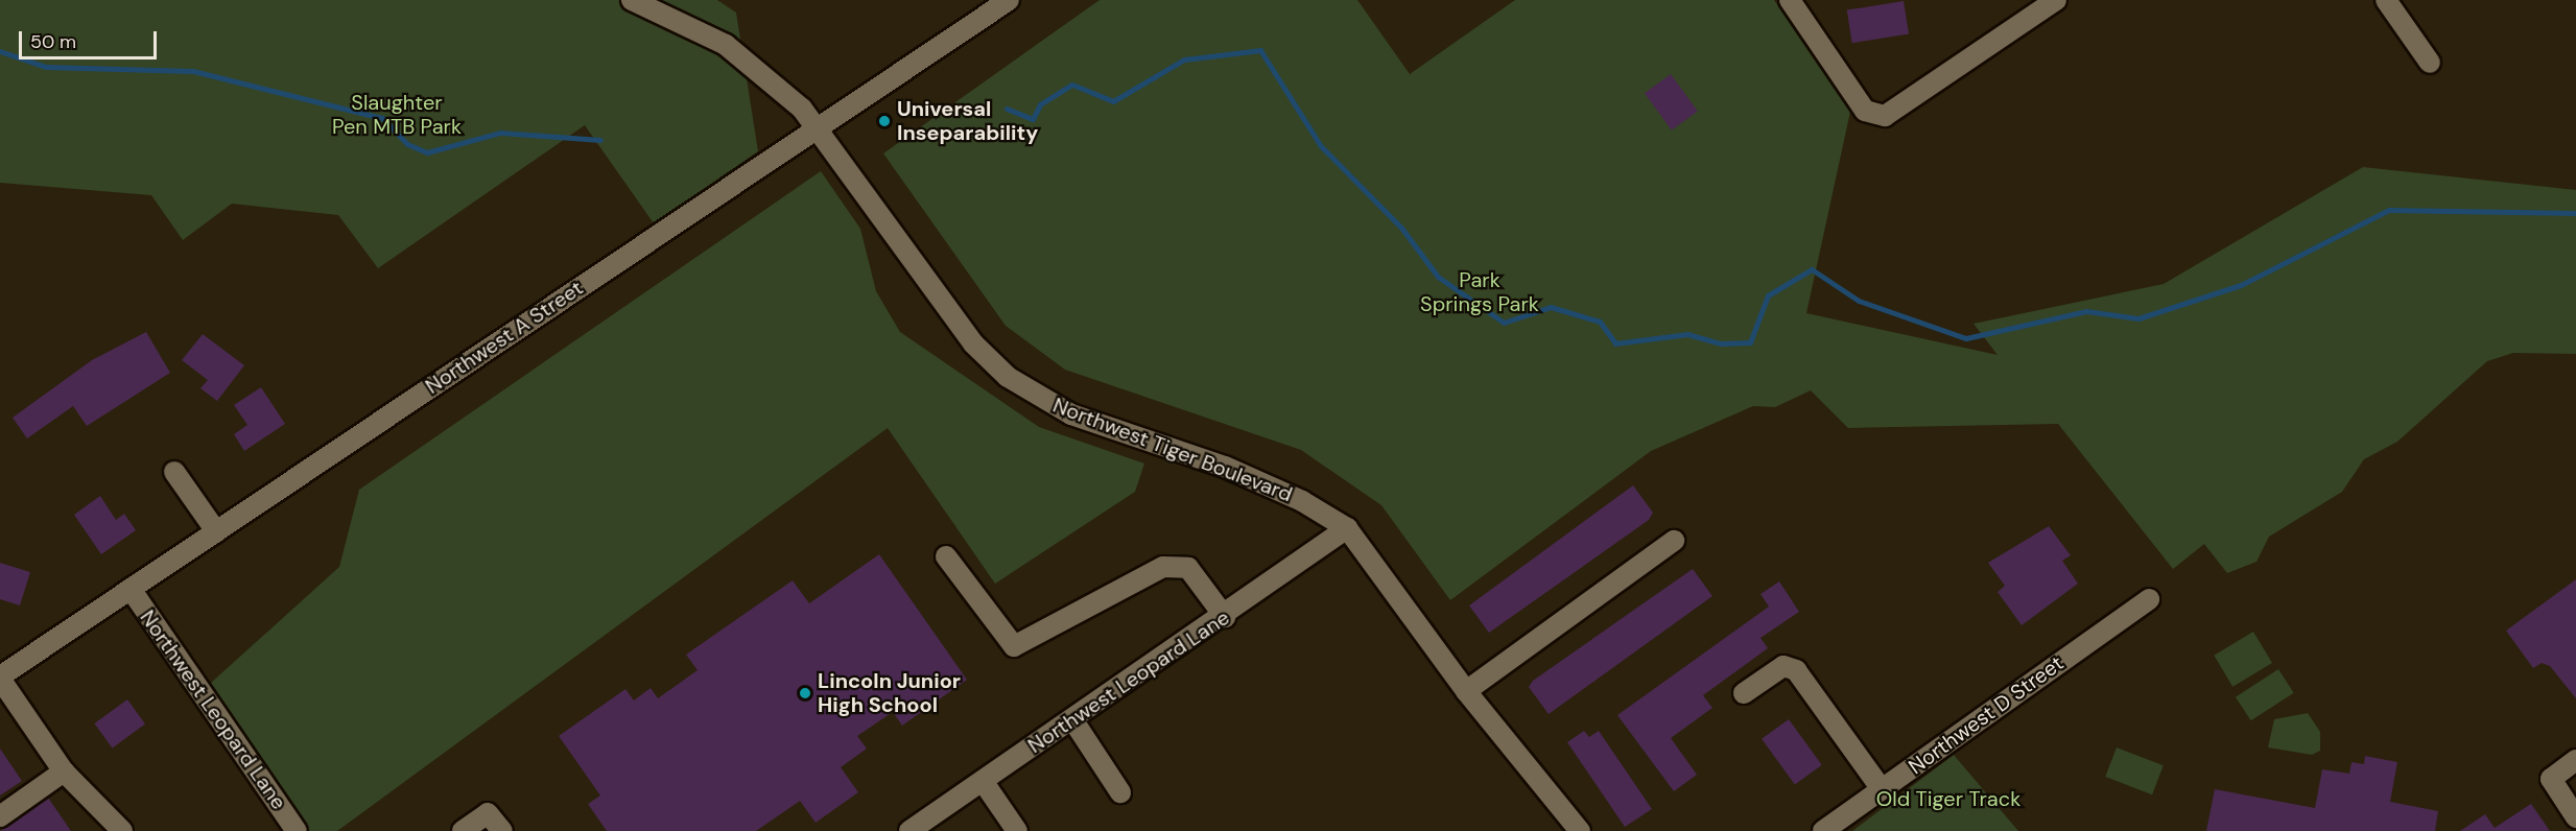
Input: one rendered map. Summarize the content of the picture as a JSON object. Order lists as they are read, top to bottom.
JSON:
{
  "streets": {
    "street": [
      "Northwest A Street",
      "Northwest Tiger Boulevard",
      "Northwest Leopard Lane",
      "Northwest D Street"
    ]
  },
  "crossings": [
    ["Northwest A Street", "Northwest Tiger Boulevard"],
    ["Northwest A Street", "Northwest Leopard Lane"],
    ["Northwest Tiger Boulevard", "Northwest Leopard Lane"]
  ],
  "parks": ["Slaughter Pen MTB Park", "Park Springs Park", "Old Tiger Track"],
  "places": ["Universal Inseparability", "Lincoln Junior High School"],
  "scale_bar": "50 m"
}
